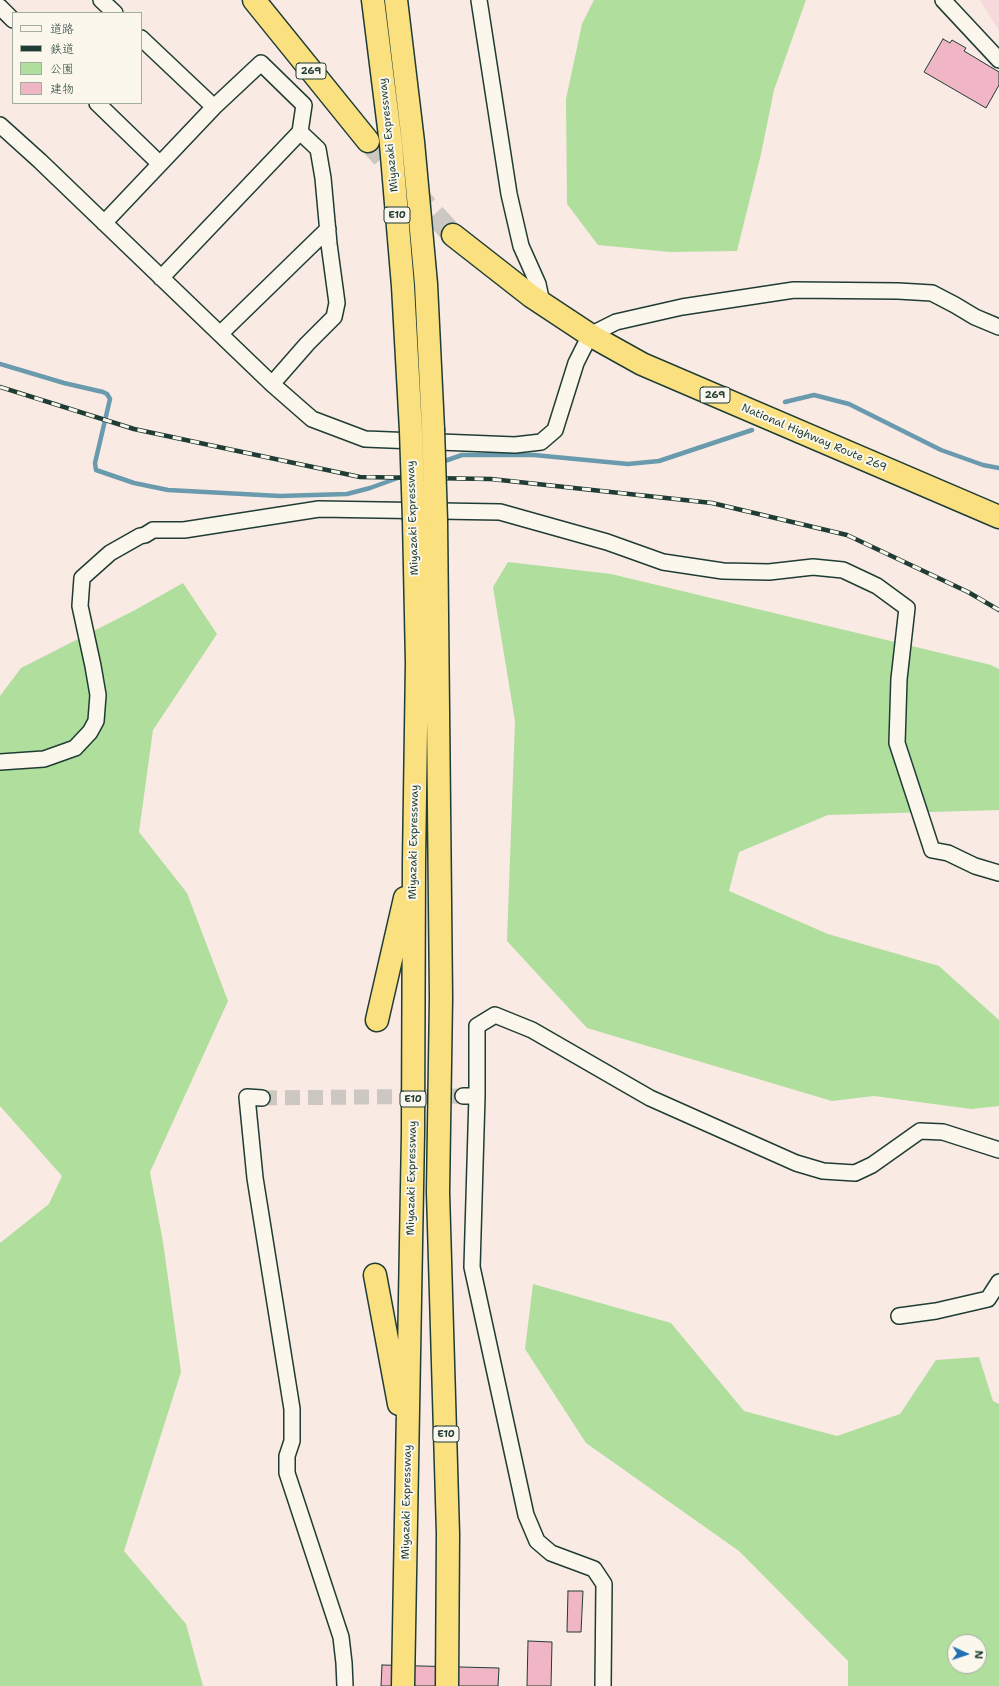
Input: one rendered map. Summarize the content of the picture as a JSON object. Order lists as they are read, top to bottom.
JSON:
{
  "streets": {
    "highway": [
      "269",
      "Miyazaki Expressway",
      "E10",
      "National Highway Route 269"
    ]
  },
  "legend": [
    "道路",
    "鉄道",
    "公園",
    "建物"
  ],
  "north": "right"
}
